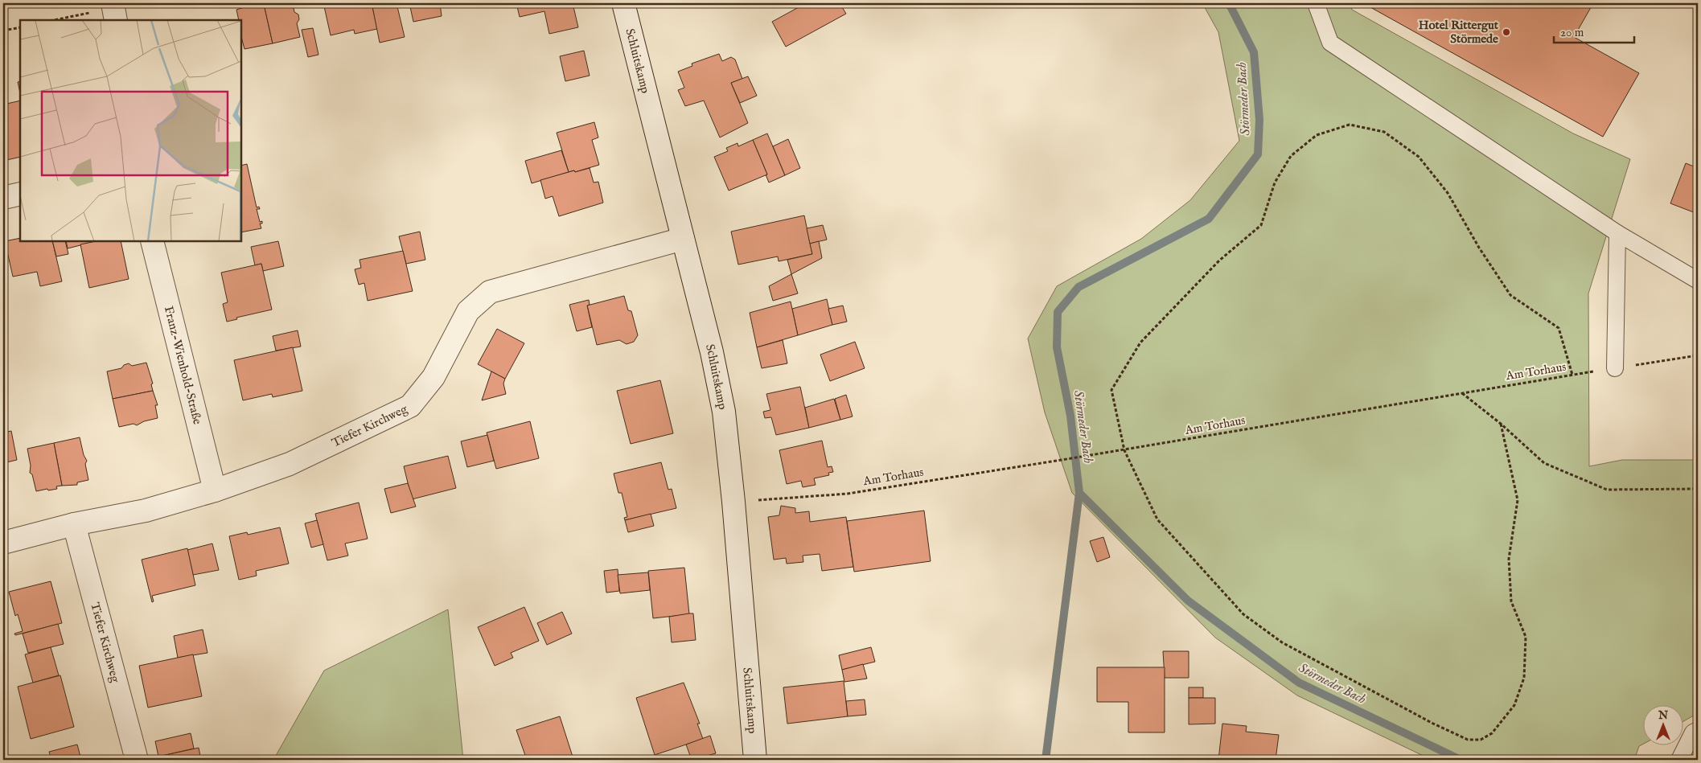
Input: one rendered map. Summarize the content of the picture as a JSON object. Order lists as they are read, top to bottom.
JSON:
{
  "streets": {
    "street": ["Schluitskamp", "Franz-Wienhold-Straße", "Tiefer Kirchweg"],
    "path": ["Am Torhaus"]
  },
  "crossings": [
    ["Schluitskamp", "Am Torhaus"],
    ["Schluitskamp", "Tiefer Kirchweg"],
    ["Franz-Wienhold-Straße", "Tiefer Kirchweg"]
  ],
  "water": ["Störmeder Bach"],
  "places": ["Hotel Rittergut Störmede"],
  "scale_bar": "20 m",
  "north": "top"
}
